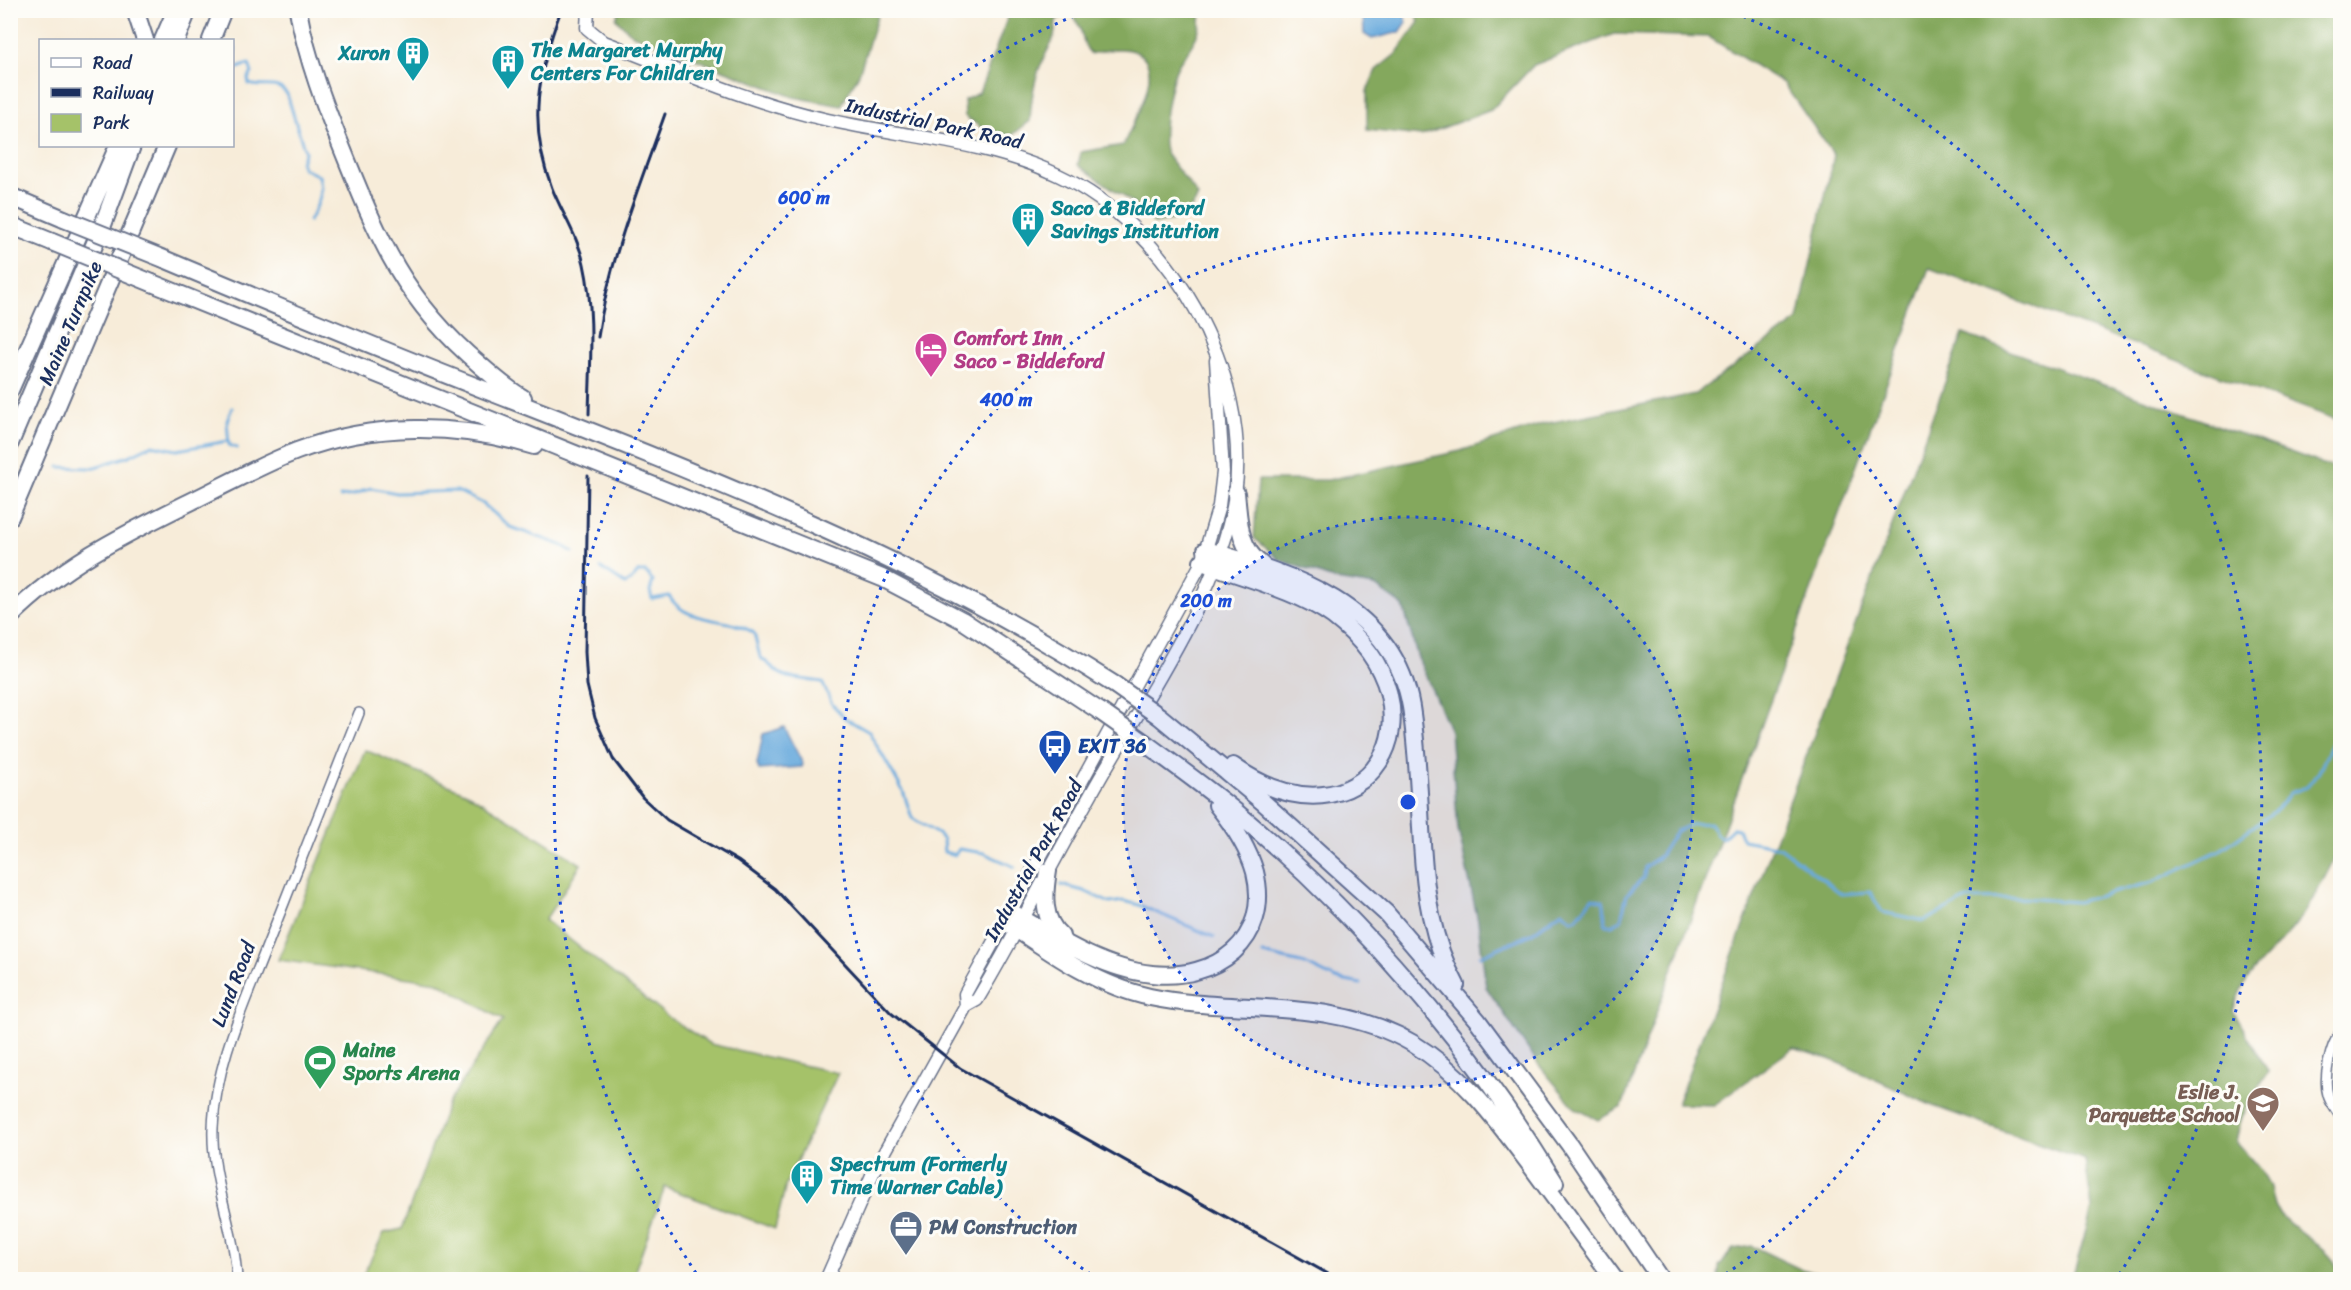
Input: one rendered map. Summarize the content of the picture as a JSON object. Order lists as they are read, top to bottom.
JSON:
{
  "streets": {
    "highway": ["Maine Turnpike"],
    "main road": ["Industrial Park Road"],
    "street": ["Lund Road"]
  },
  "places": {
    "building": [
      "Xuron",
      "The Margaret Murphy Centers For Children",
      "Saco & Biddeford Savings Institution",
      "Spectrum (Formerly Time Warner Cable)"
    ],
    "hotel": ["Comfort Inn Saco - Biddeford"],
    "bus stop": ["EXIT 36"],
    "sports": ["Maine Sports Arena"],
    "school or university": ["Eslie J. Parquette School"],
    "office": ["PM Construction"]
  },
  "legend": ["Road", "Railway", "Park"],
  "rings": ["600 m", "400 m", "200 m"]
}
